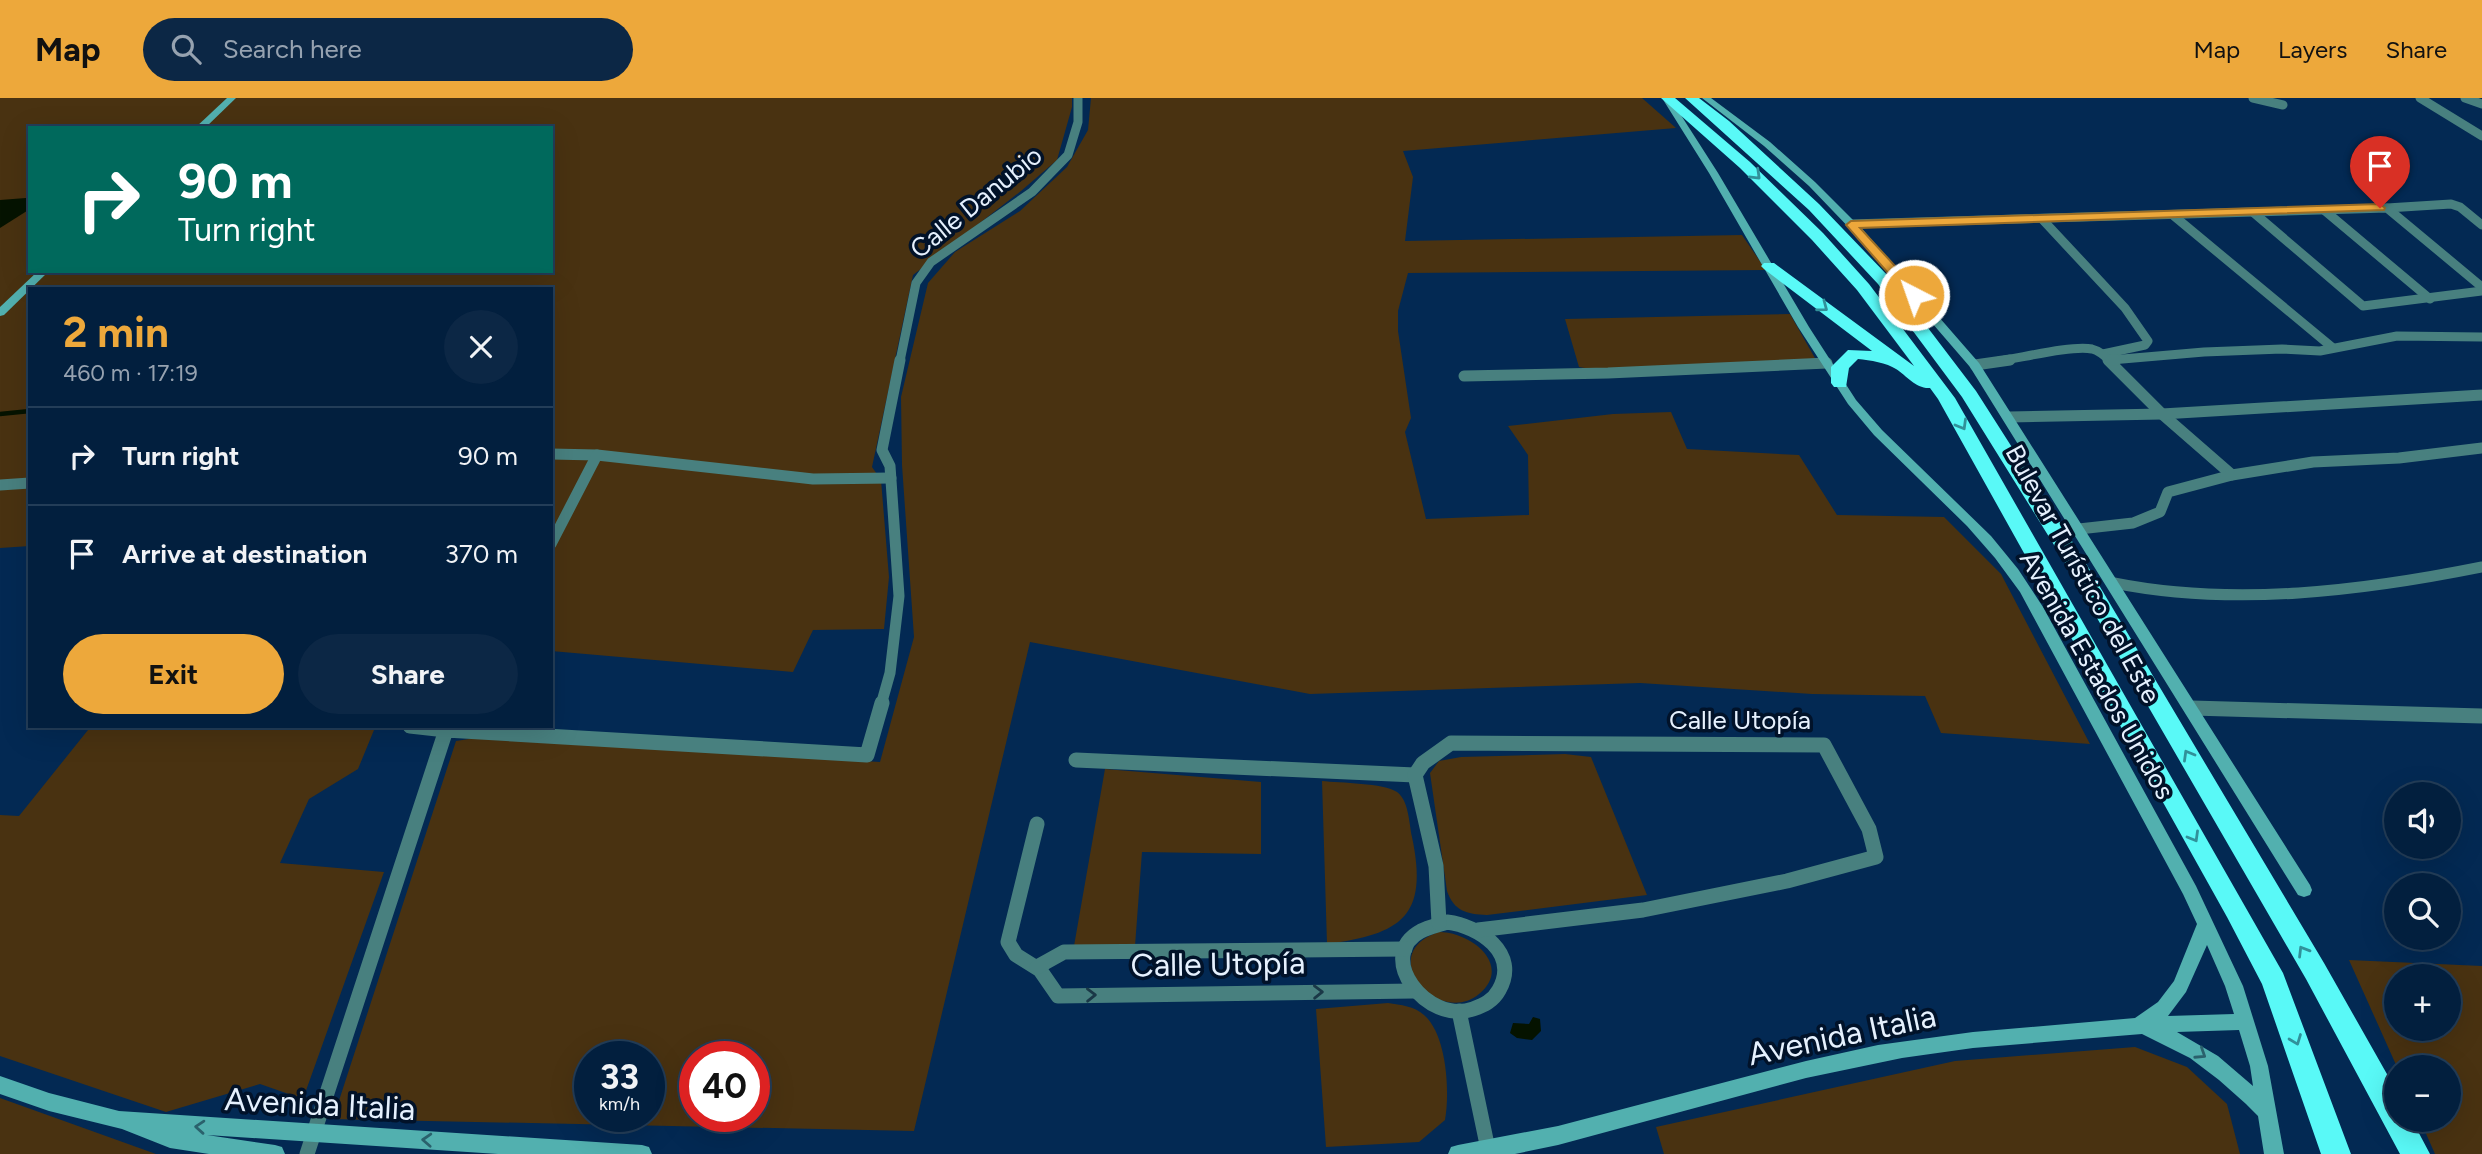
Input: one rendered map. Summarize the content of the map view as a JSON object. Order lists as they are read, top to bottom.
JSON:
{
  "streets": {
    "highway": ["Bulevar Turístico del Este"],
    "street": [
      "Calle Danubio",
      "Avenida Estados Unidos",
      "Calle Utopía",
      "Avenida Italia"
    ]
  },
  "crossings": [
    ["Bulevar Turístico del Este", "Avenida Estados Unidos"],
    ["Avenida Estados Unidos", "Avenida Italia"]
  ],
  "page": {
    "header": "Map",
    "search": "Search here",
    "nav": ["Map", "Layers", "Share"],
    "turn": ["90 m", "Turn right"],
    "heading": ["2 min", "460 m · 17:19"],
    "list": [
      {
        "name": "Turn right",
        "value": "90 m"
      },
      {
        "name": "Arrive at destination",
        "value": "370 m"
      }
    ],
    "buttons": ["Exit", "Share"],
    "map_buttons": ["+", "−"],
    "speed": "33 km/h",
    "limit": "40"
  }
}
